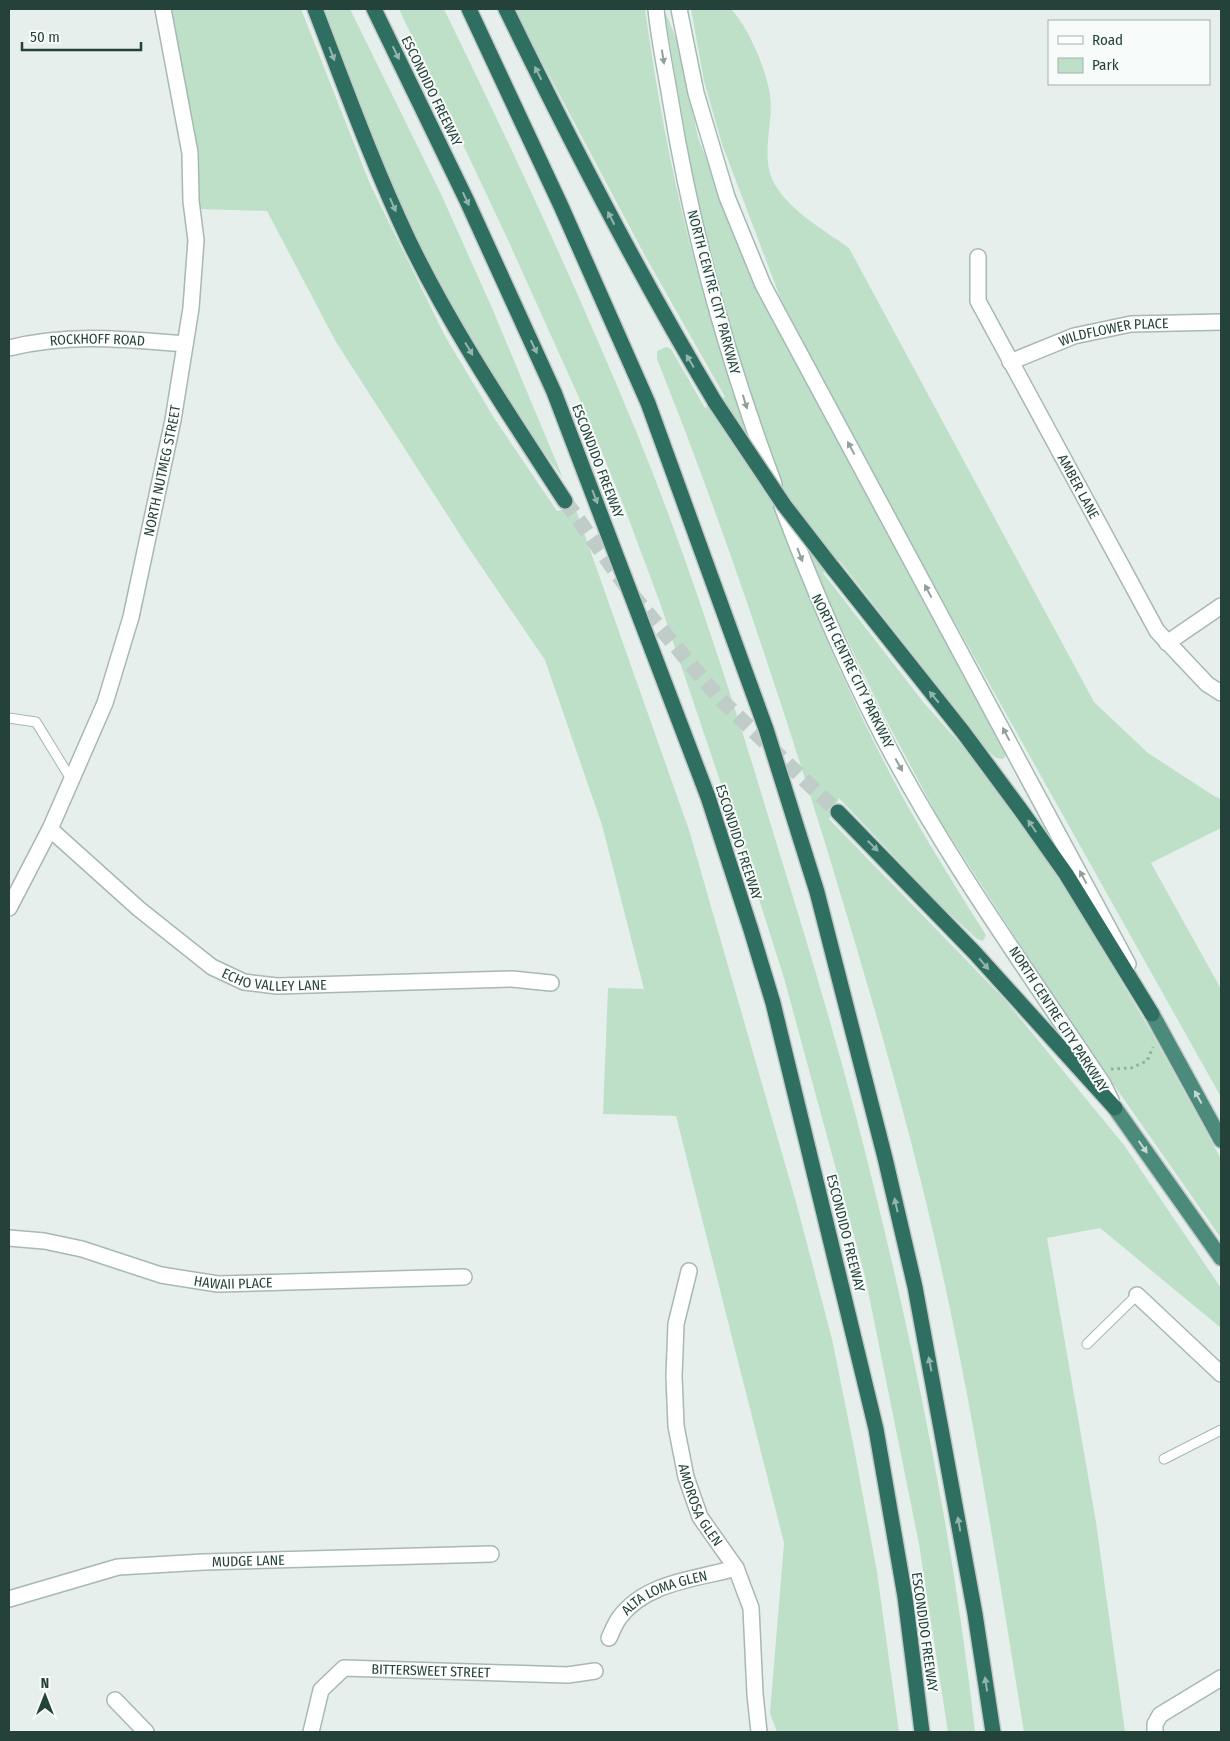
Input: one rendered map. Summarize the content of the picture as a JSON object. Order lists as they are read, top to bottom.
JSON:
{
  "streets": {
    "highway": ["ESCONDIDO FREEWAY", "NORTH CENTRE CITY PARKWAY"],
    "street": [
      "WILDFLOWER PLACE",
      "ROCKHOFF ROAD",
      "NORTH NUTMEG STREET",
      "AMBER LANE",
      "ECHO VALLEY LANE",
      "HAWAII PLACE",
      "AMOROSA GLEN",
      "MUDGE LANE",
      "ALTA LOMA GLEN",
      "BITTERSWEET STREET"
    ]
  },
  "crossings": [
    ["WILDFLOWER PLACE", "AMBER LANE"],
    ["ROCKHOFF ROAD", "NORTH NUTMEG STREET"],
    ["NORTH NUTMEG STREET", "ECHO VALLEY LANE"],
    ["AMOROSA GLEN", "ALTA LOMA GLEN"]
  ],
  "legend": ["Road", "Park"],
  "scale_bar": "50 m",
  "north": "top"
}
